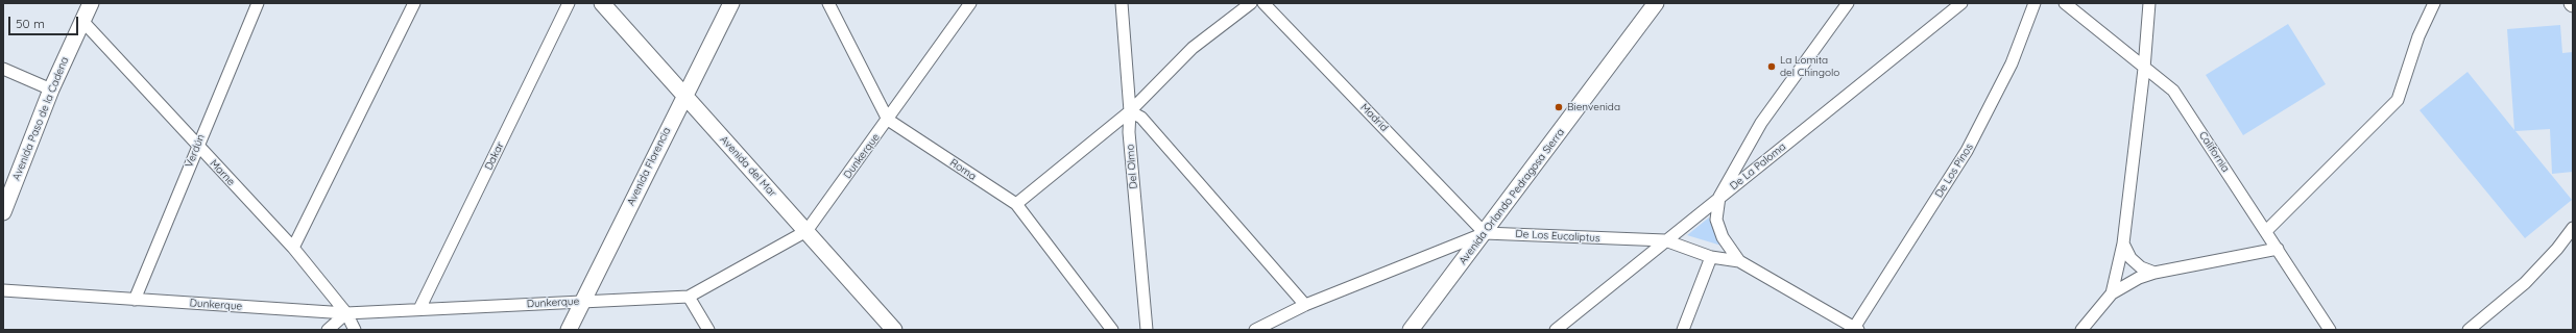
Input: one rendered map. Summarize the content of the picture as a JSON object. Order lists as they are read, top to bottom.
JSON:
{
  "streets": {
    "street": [
      "Madrid",
      "Avenida Paso de la Cadena",
      "Verdún",
      "California",
      "Dakar",
      "Dunkerque",
      "Avenida Florencia",
      "Avenida del Mar",
      "Del Olmo",
      "De La Paloma",
      "Roma",
      "De Los Pinos",
      "Marne",
      "Avenida Orlando Pedragosa Sierra",
      "De Los Eucaliptus"
    ]
  },
  "crossings": [
    ["Madrid", "Avenida Orlando Pedragosa Sierra"],
    ["Madrid", "De Los Eucaliptus"],
    ["Avenida Paso de la Cadena", "Marne"],
    ["Verdún", "Dunkerque"],
    ["Verdún", "Marne"],
    ["Dakar", "Dunkerque"],
    ["Dunkerque", "Avenida Florencia"],
    ["Dunkerque", "Avenida del Mar"],
    ["Dunkerque", "Roma"],
    ["Dunkerque", "Marne"],
    ["Avenida Florencia", "Avenida del Mar"],
    ["De La Paloma", "De Los Eucaliptus"],
    ["De Los Pinos", "De Los Eucaliptus"],
    ["Avenida Orlando Pedragosa Sierra", "De Los Eucaliptus"]
  ],
  "places": ["La Lomita del Chingolo", "Bienvenida"],
  "scale_bar": "50 m"
}
